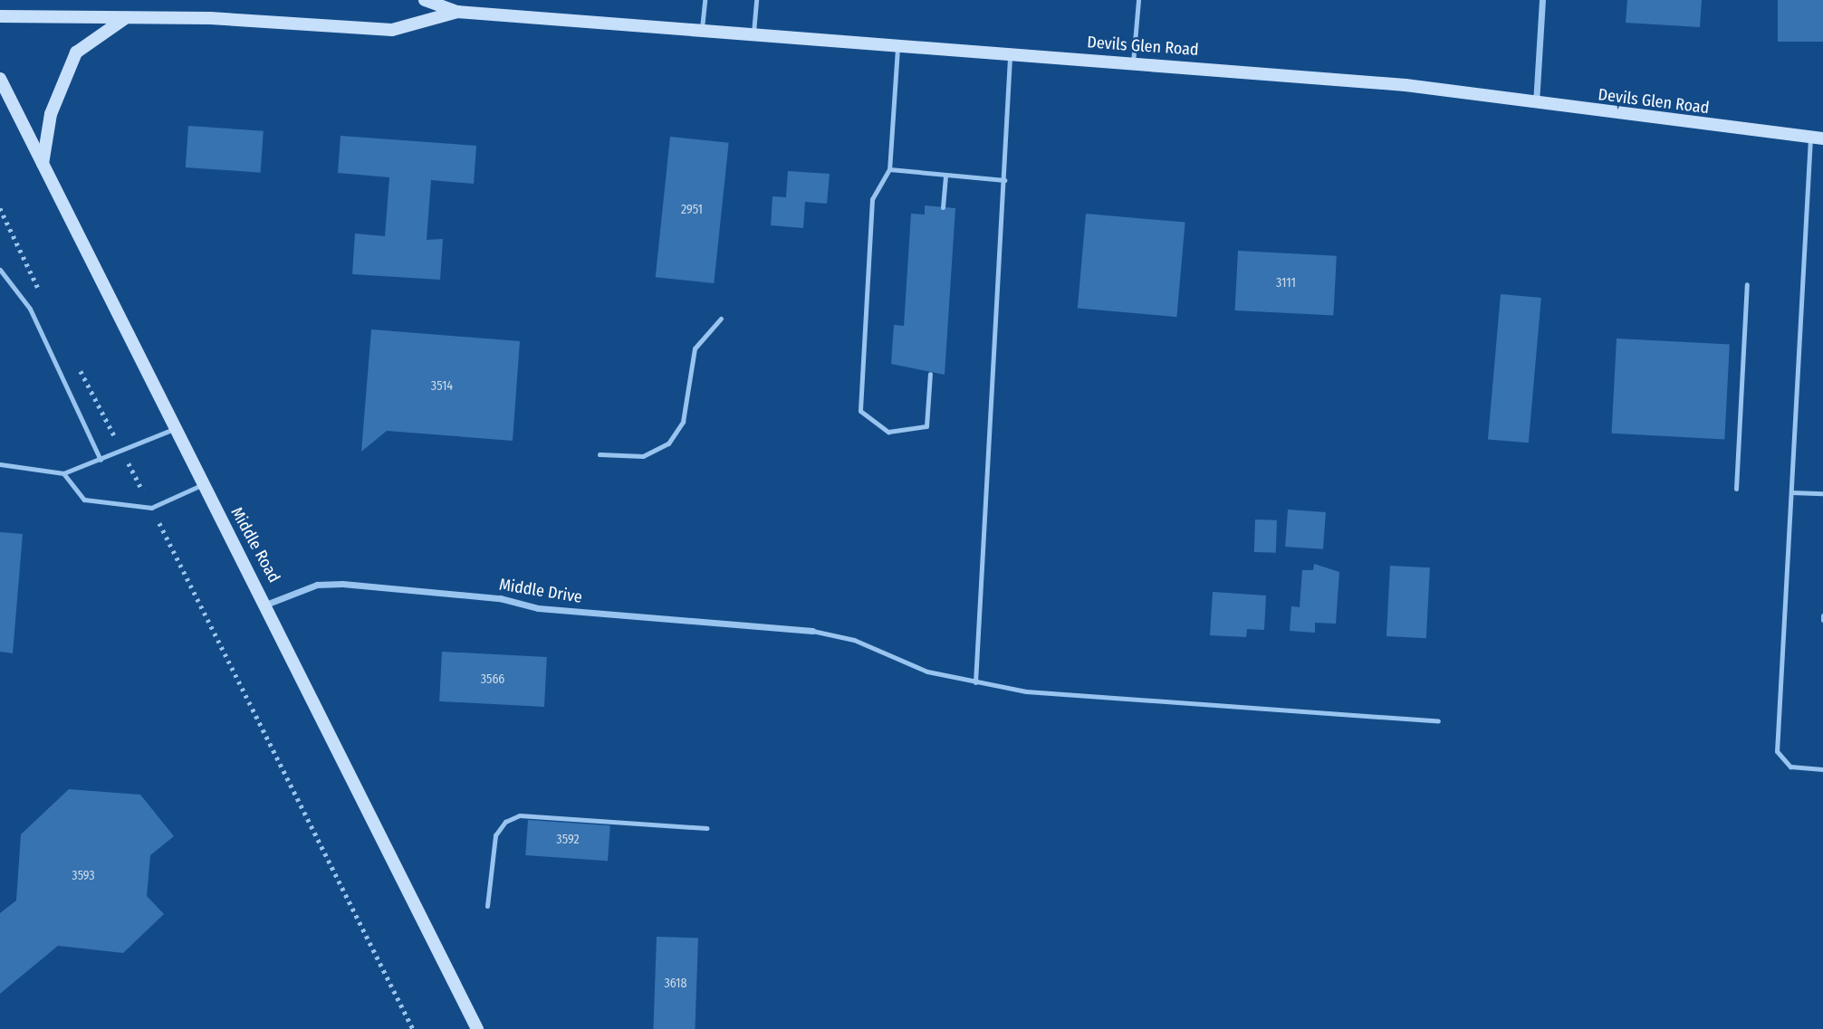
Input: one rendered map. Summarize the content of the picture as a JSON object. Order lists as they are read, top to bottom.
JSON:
{
  "streets": {
    "main road": ["Devils Glen Road", "Middle Road"],
    "street": ["Middle Drive"]
  },
  "crossings": [
    ["Middle Road", "Middle Drive"]
  ],
  "house_numbers": [
    "2951",
    "3111",
    "3514",
    "3566",
    "3592",
    "3593",
    "3618"
  ]
}
